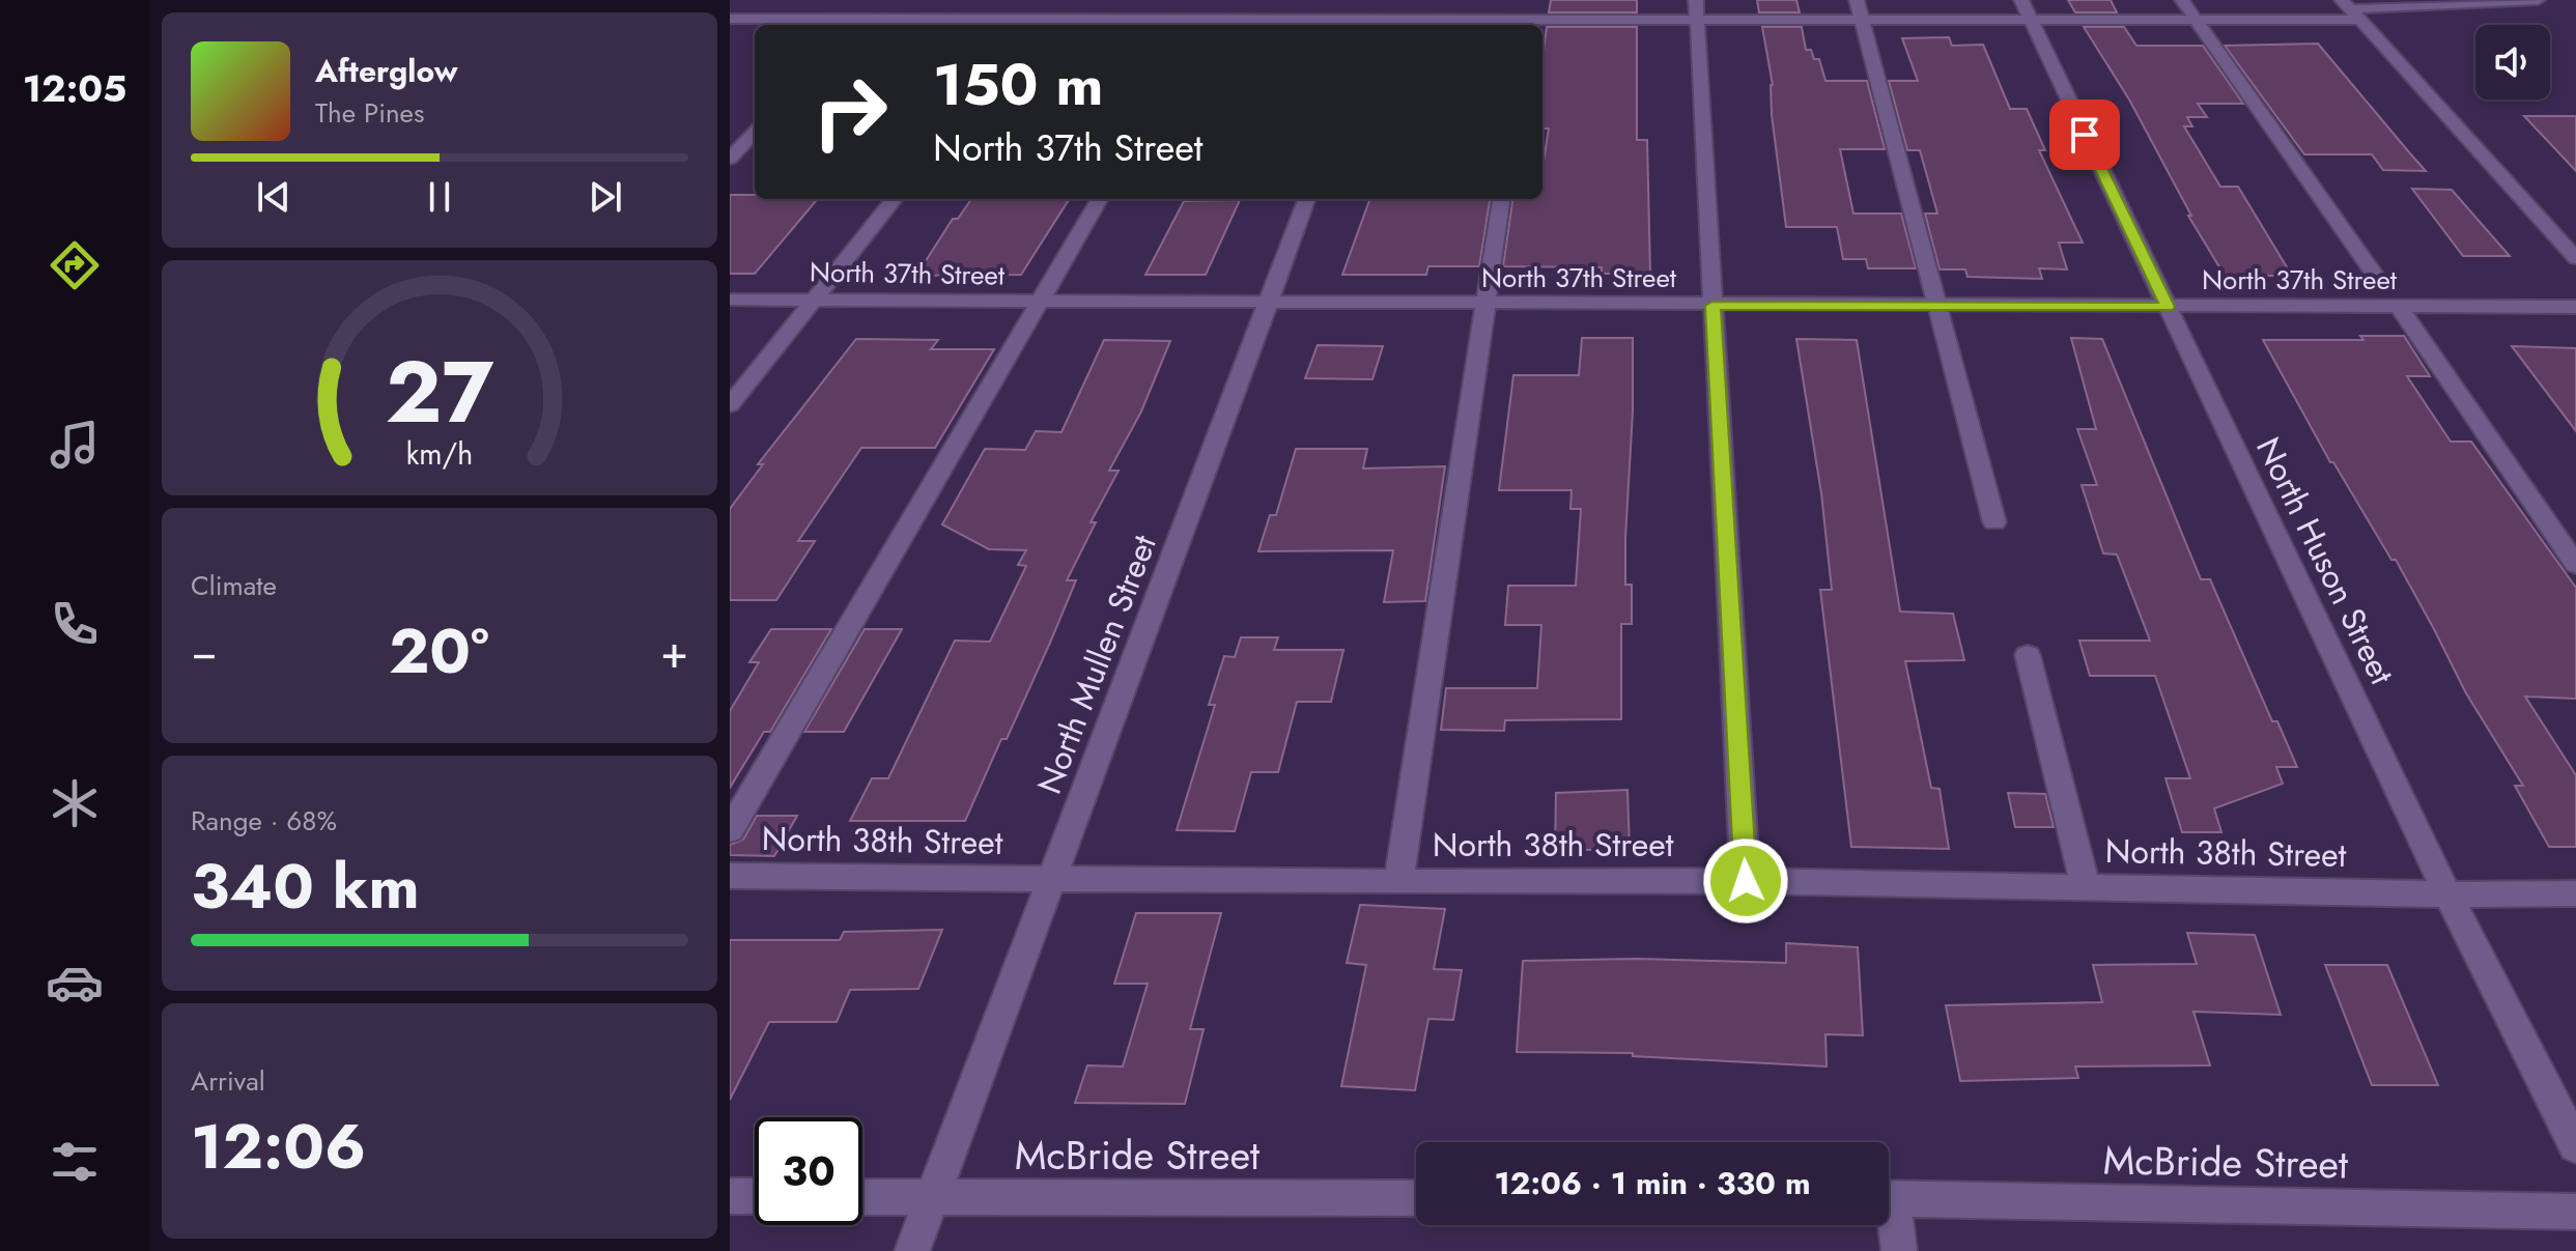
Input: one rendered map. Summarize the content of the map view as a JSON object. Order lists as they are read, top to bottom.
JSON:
{
  "streets": {
    "street": [
      "North 37th Street",
      "North Huson Street",
      "North Mullen Street",
      "North 38th Street",
      "McBride Street"
    ]
  },
  "crossings": [
    ["North 37th Street", "North Huson Street"],
    ["North 37th Street", "North Mullen Street"],
    ["North Huson Street", "North 38th Street"],
    ["North Mullen Street", "North 38th Street"],
    ["North Mullen Street", "McBride Street"]
  ],
  "page": {
    "tabs": "12:05",
    "turn": ["150 m", "North 37th Street"],
    "song": ["Afterglow", "The Pines"],
    "tile": [
      "Climate",
      ["Range · 68%", "340 km"],
      ["Arrival", "12:06"]
    ],
    "heat": ["−", "20°", "+"],
    "limit": "30",
    "trip": "12:06 · 1 min · 330 m",
    "gauge": ["27", "km/h"]
  }
}
